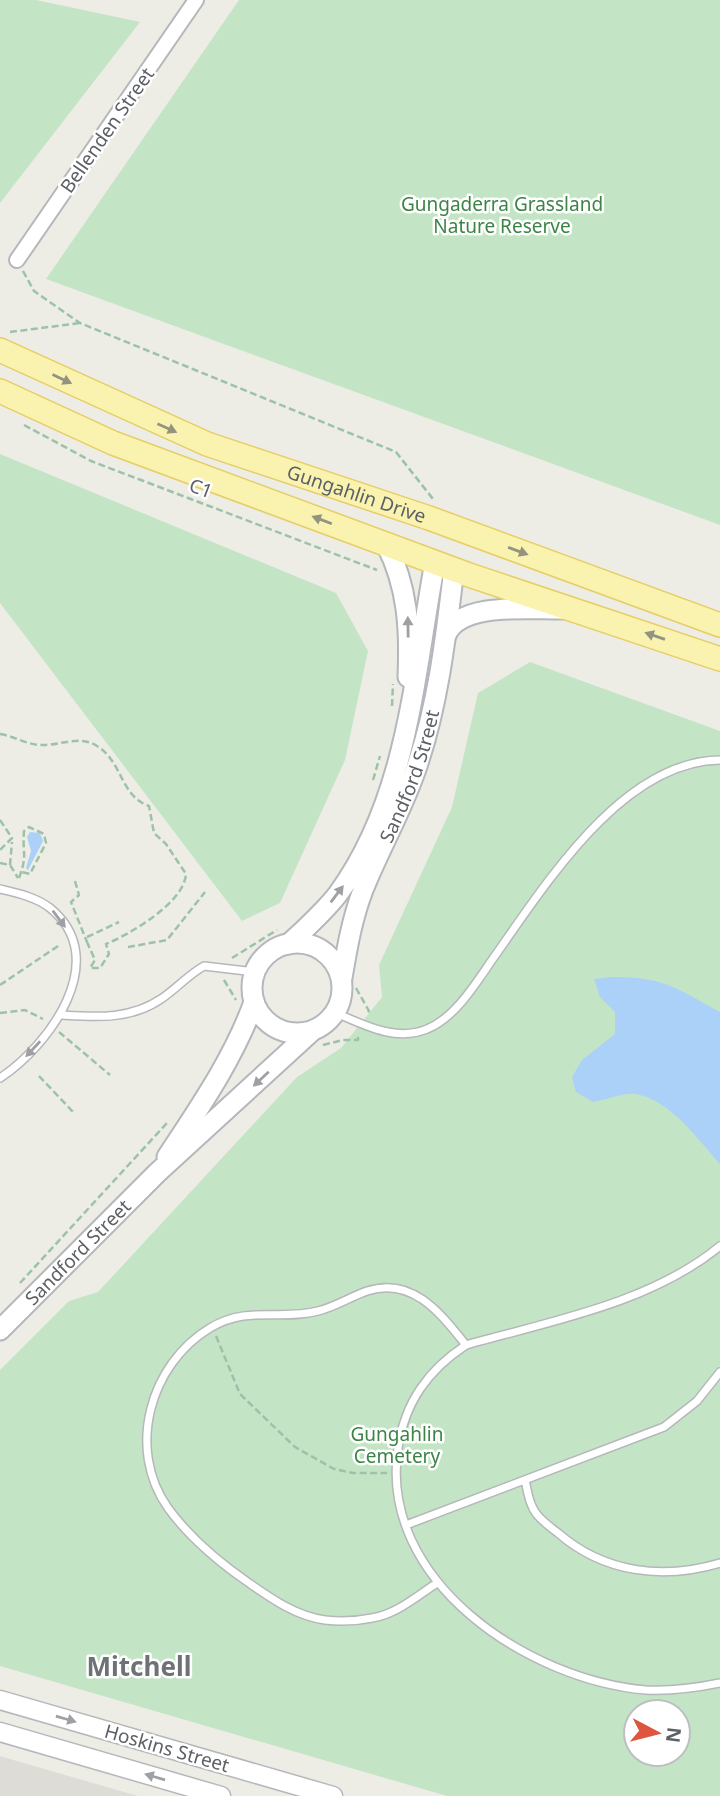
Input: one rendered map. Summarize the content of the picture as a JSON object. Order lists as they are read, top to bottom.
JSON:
{
  "streets": {
    "main road": ["Gungahlin Drive", "Sandford Street"],
    "street": ["Bellenden Street", "Hoskins Street"],
    "path": ["C1"]
  },
  "crossings": [
    ["Gungahlin Drive", "Sandford Street"]
  ],
  "districts": ["Mitchell"],
  "parks": ["Gungaderra Grassland Nature Reserve", "Gungahlin Cemetery"],
  "north": "right"
}
